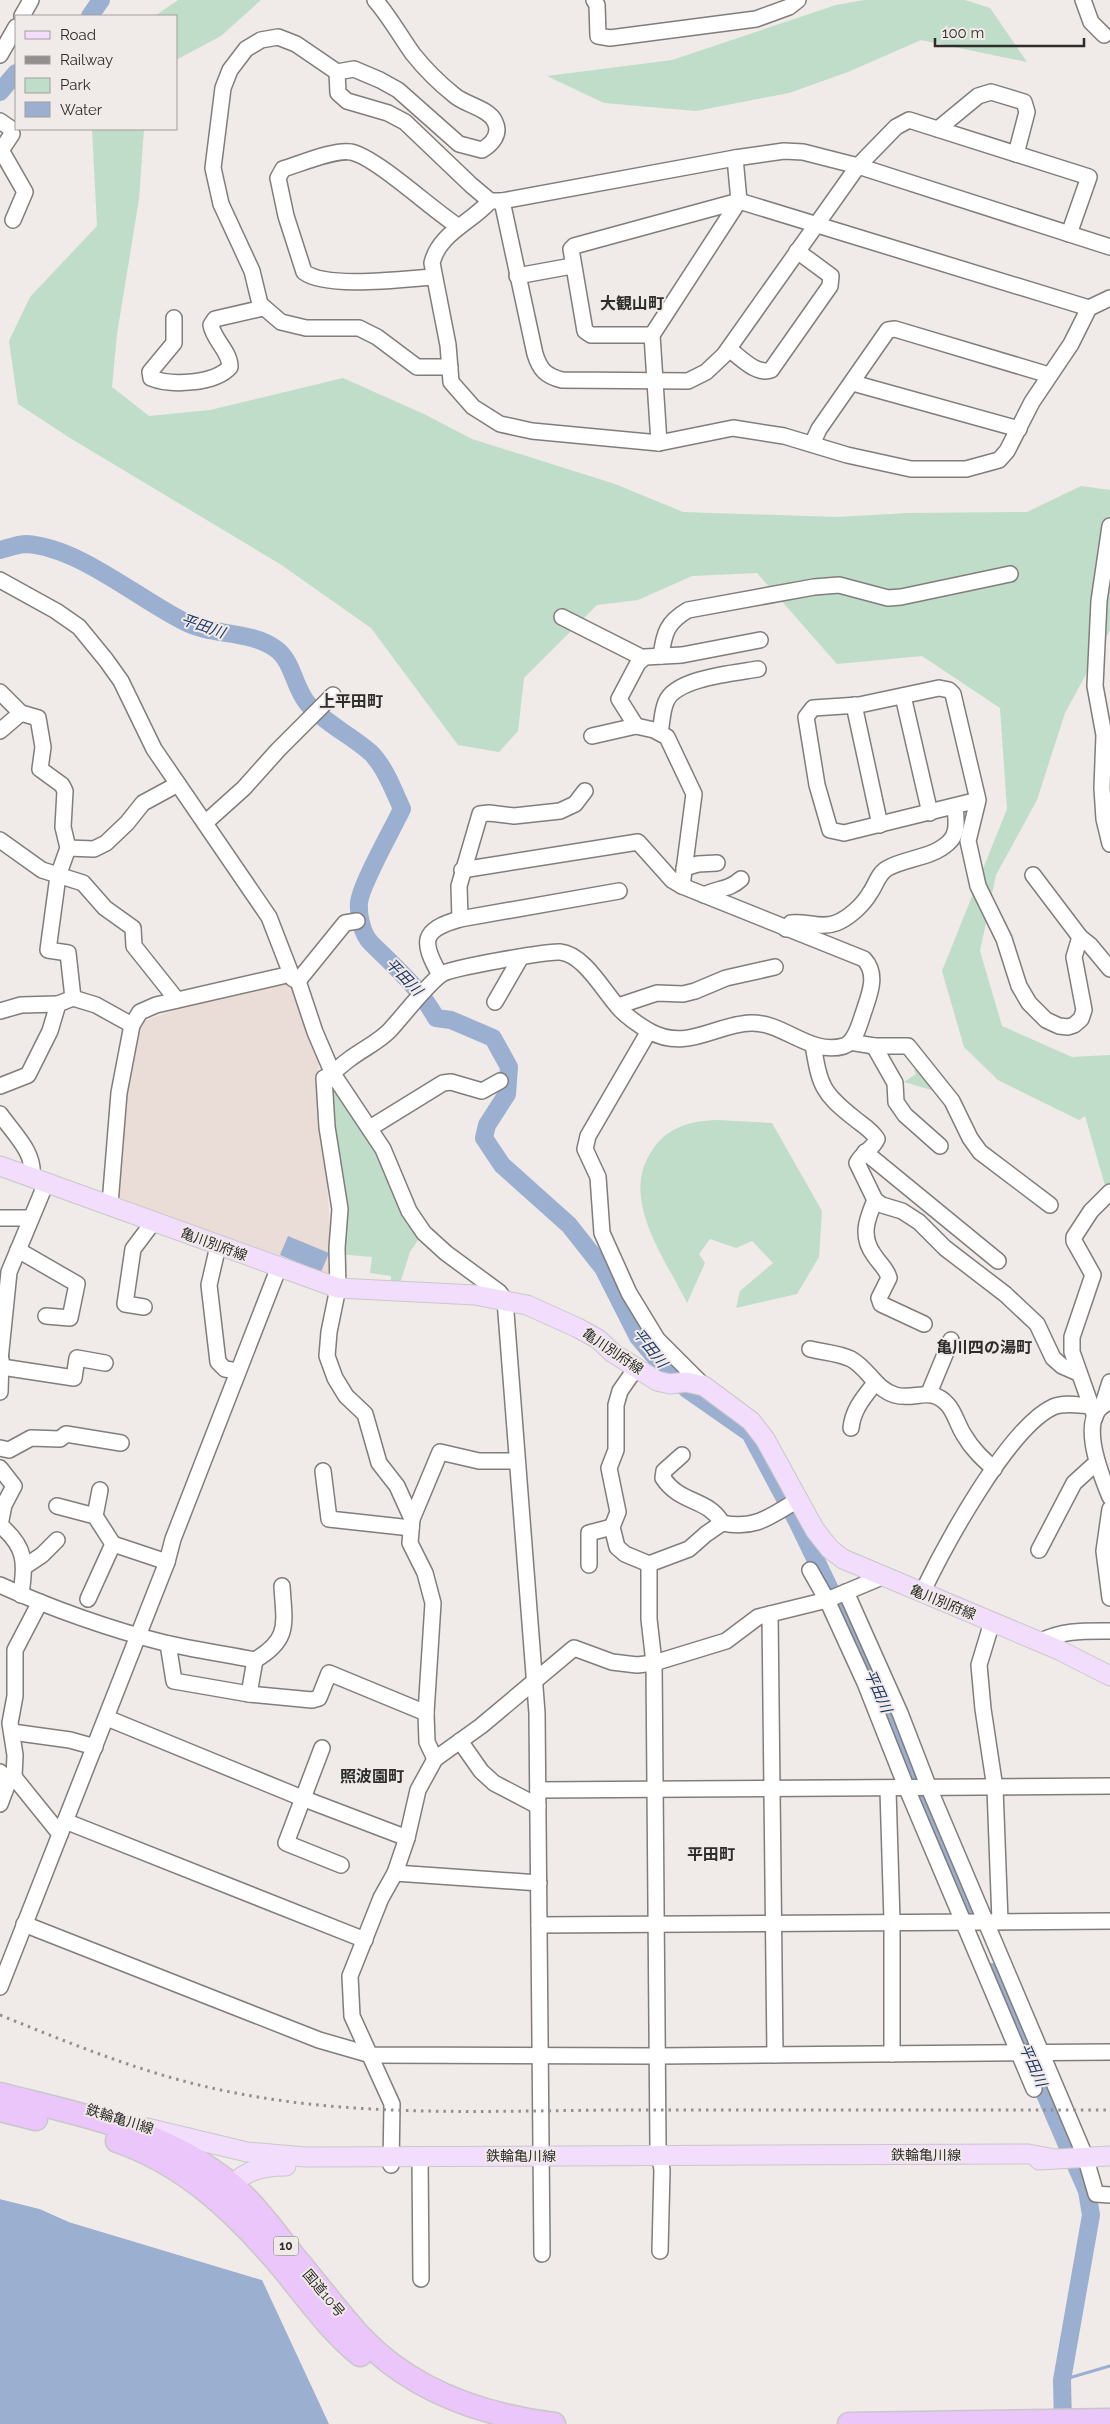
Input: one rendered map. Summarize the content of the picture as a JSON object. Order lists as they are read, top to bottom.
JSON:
{
  "streets": {
    "highway": ["10", "国道10号"],
    "main road": ["亀川別府線", "鉄輪亀川線"]
  },
  "crossings": [
    ["鉄輪亀川線", "国道10号"]
  ],
  "districts": [
    "大観山町",
    "上平田町",
    "亀川四の湯町",
    "照波園町",
    "平田町"
  ],
  "water": ["平田川"],
  "legend": [
    "Road",
    "Railway",
    "Park",
    "Water"
  ],
  "scale_bar": "100 m"
}
